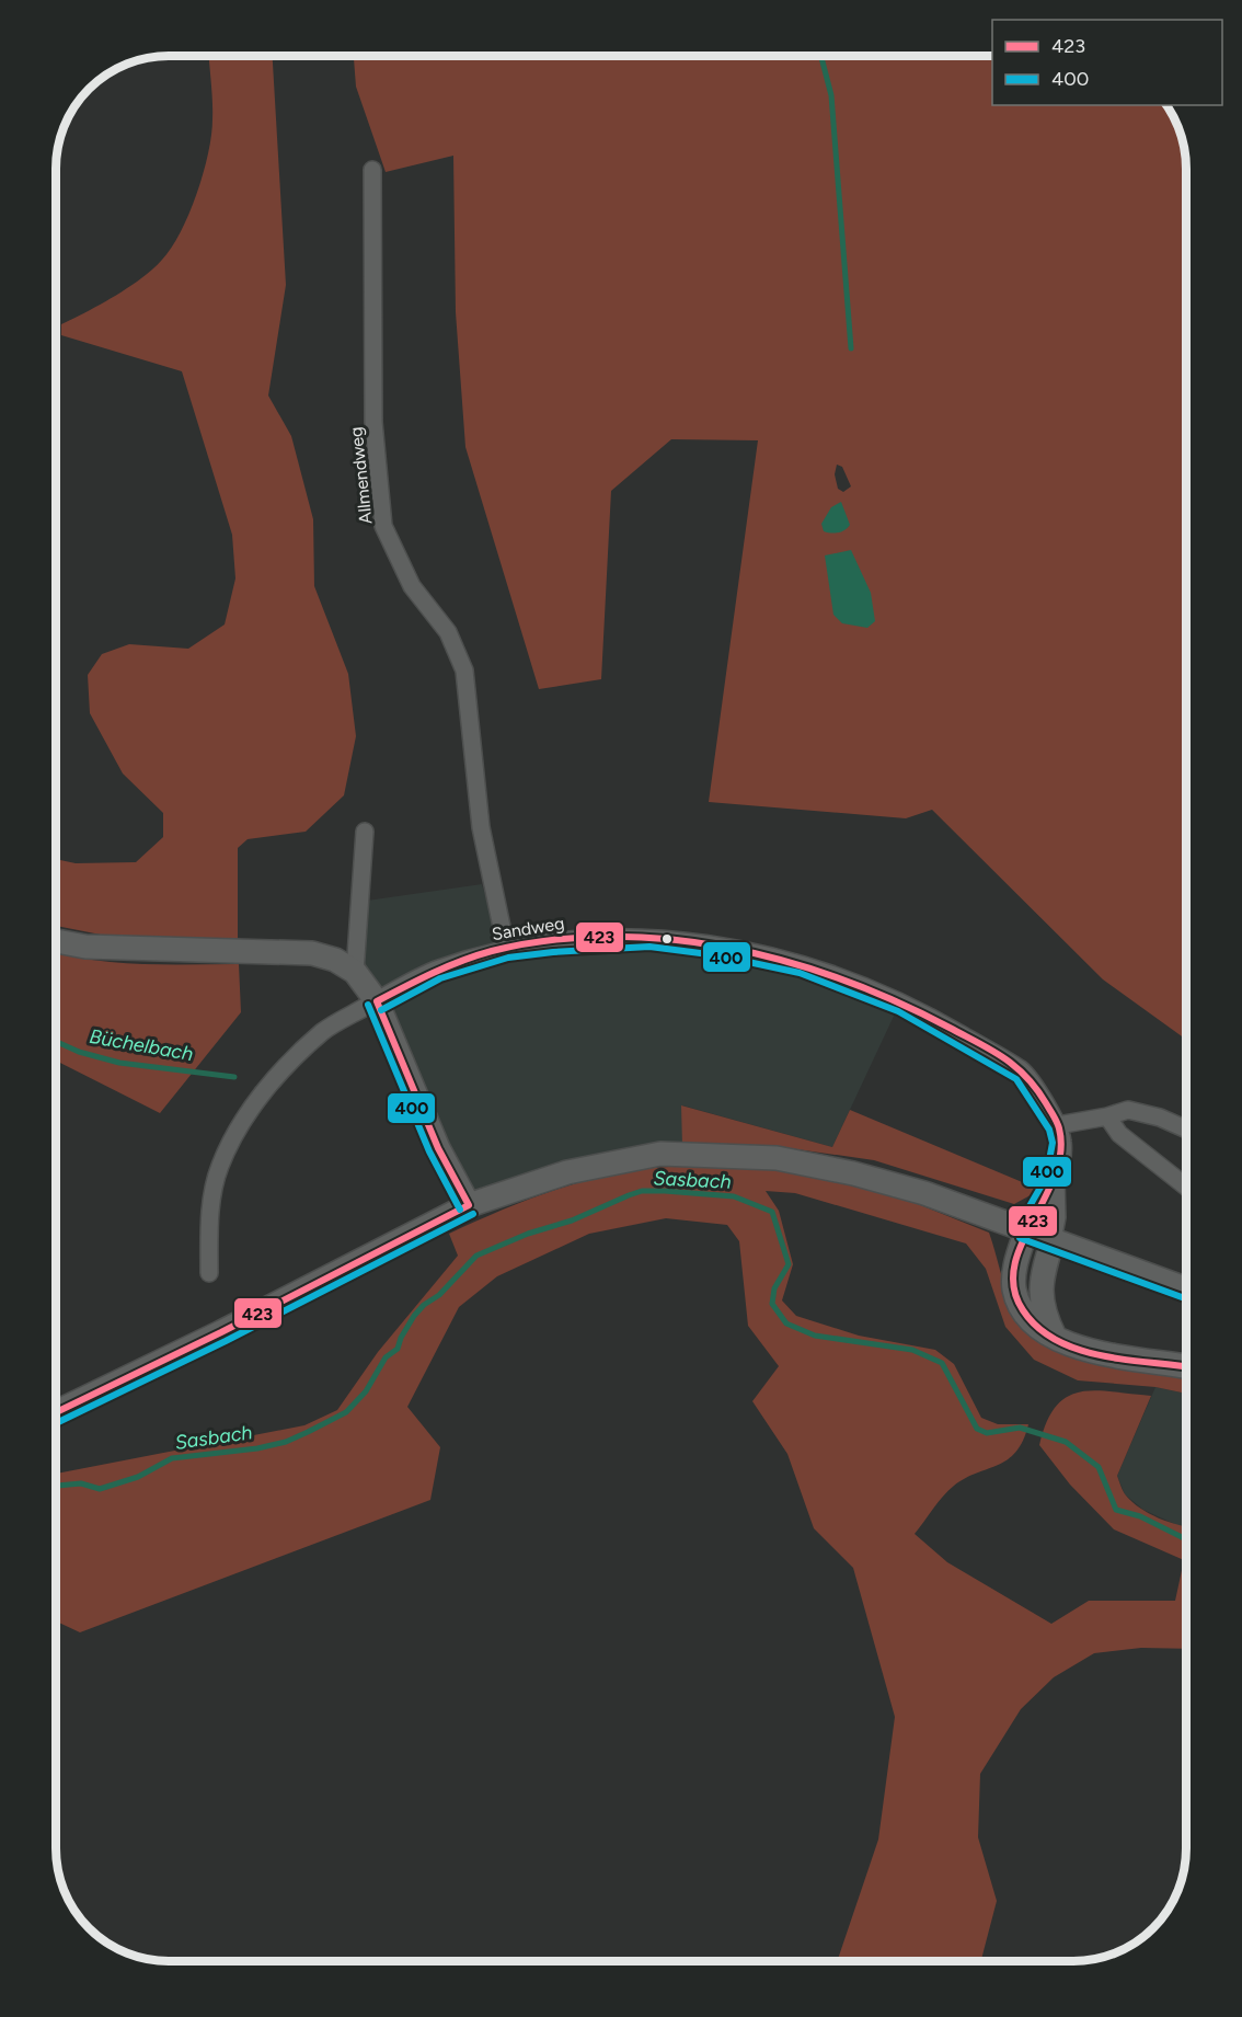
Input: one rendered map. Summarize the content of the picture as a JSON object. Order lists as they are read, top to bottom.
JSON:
{
  "streets": {
    "street": ["Allmendweg", "Sandweg"]
  },
  "crossings": [
    ["Allmendweg", "Sandweg"]
  ],
  "water": ["Büchelbach", "Sasbach"],
  "lines": ["transit line 423", "transit line 400"],
  "legend": ["423", "400"]
}
